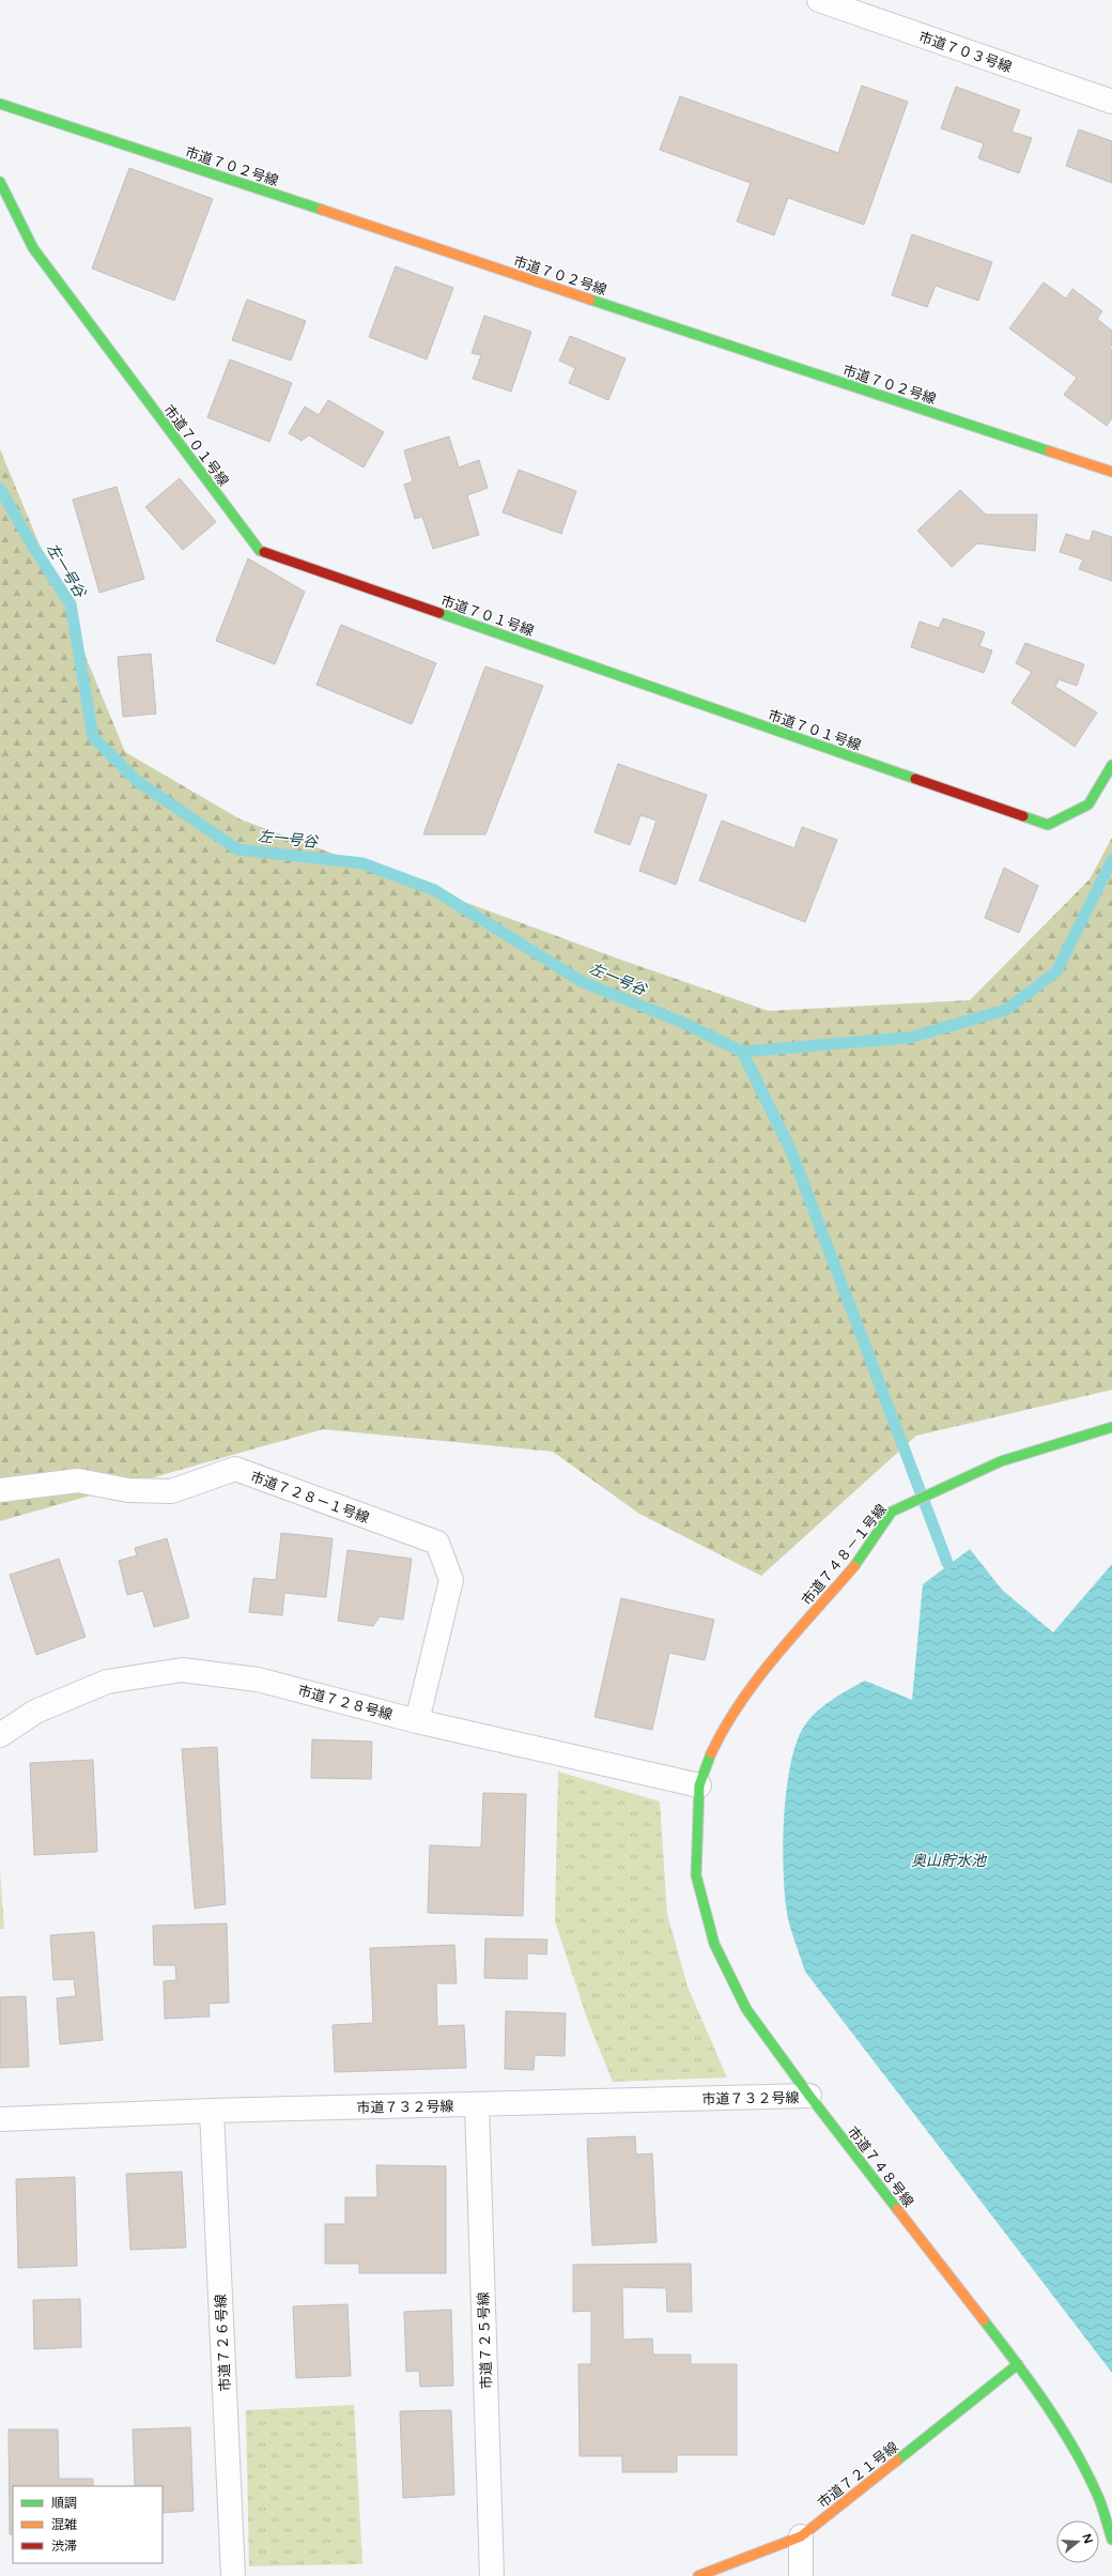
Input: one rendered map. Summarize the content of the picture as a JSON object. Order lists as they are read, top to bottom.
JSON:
{
  "streets": {
    "street": [
      "市道７０３号線",
      "市道７０２号線",
      "市道７０１号線",
      "市道７２８－１号線",
      "市道７４８－１号線",
      "市道７２８号線",
      "市道７３２号線",
      "市道７４８号線",
      "市道７２５号線",
      "市道７２６号線",
      "市道７２１号線"
    ]
  },
  "crossings": [
    ["市道７２８－１号線", "市道７２８号線"],
    ["市道７４８－１号線", "市道７２８号線"],
    ["市道７４８－１号線", "市道７４８号線"],
    ["市道７２８号線", "市道７４８号線"],
    ["市道７３２号線", "市道７４８号線"],
    ["市道７３２号線", "市道７２５号線"],
    ["市道７３２号線", "市道７２６号線"],
    ["市道７４８号線", "市道７２１号線"]
  ],
  "water": ["左一号谷", "奥山貯水池"],
  "legend": ["順調", "混雑", "渋滞"],
  "north": "right"
}
